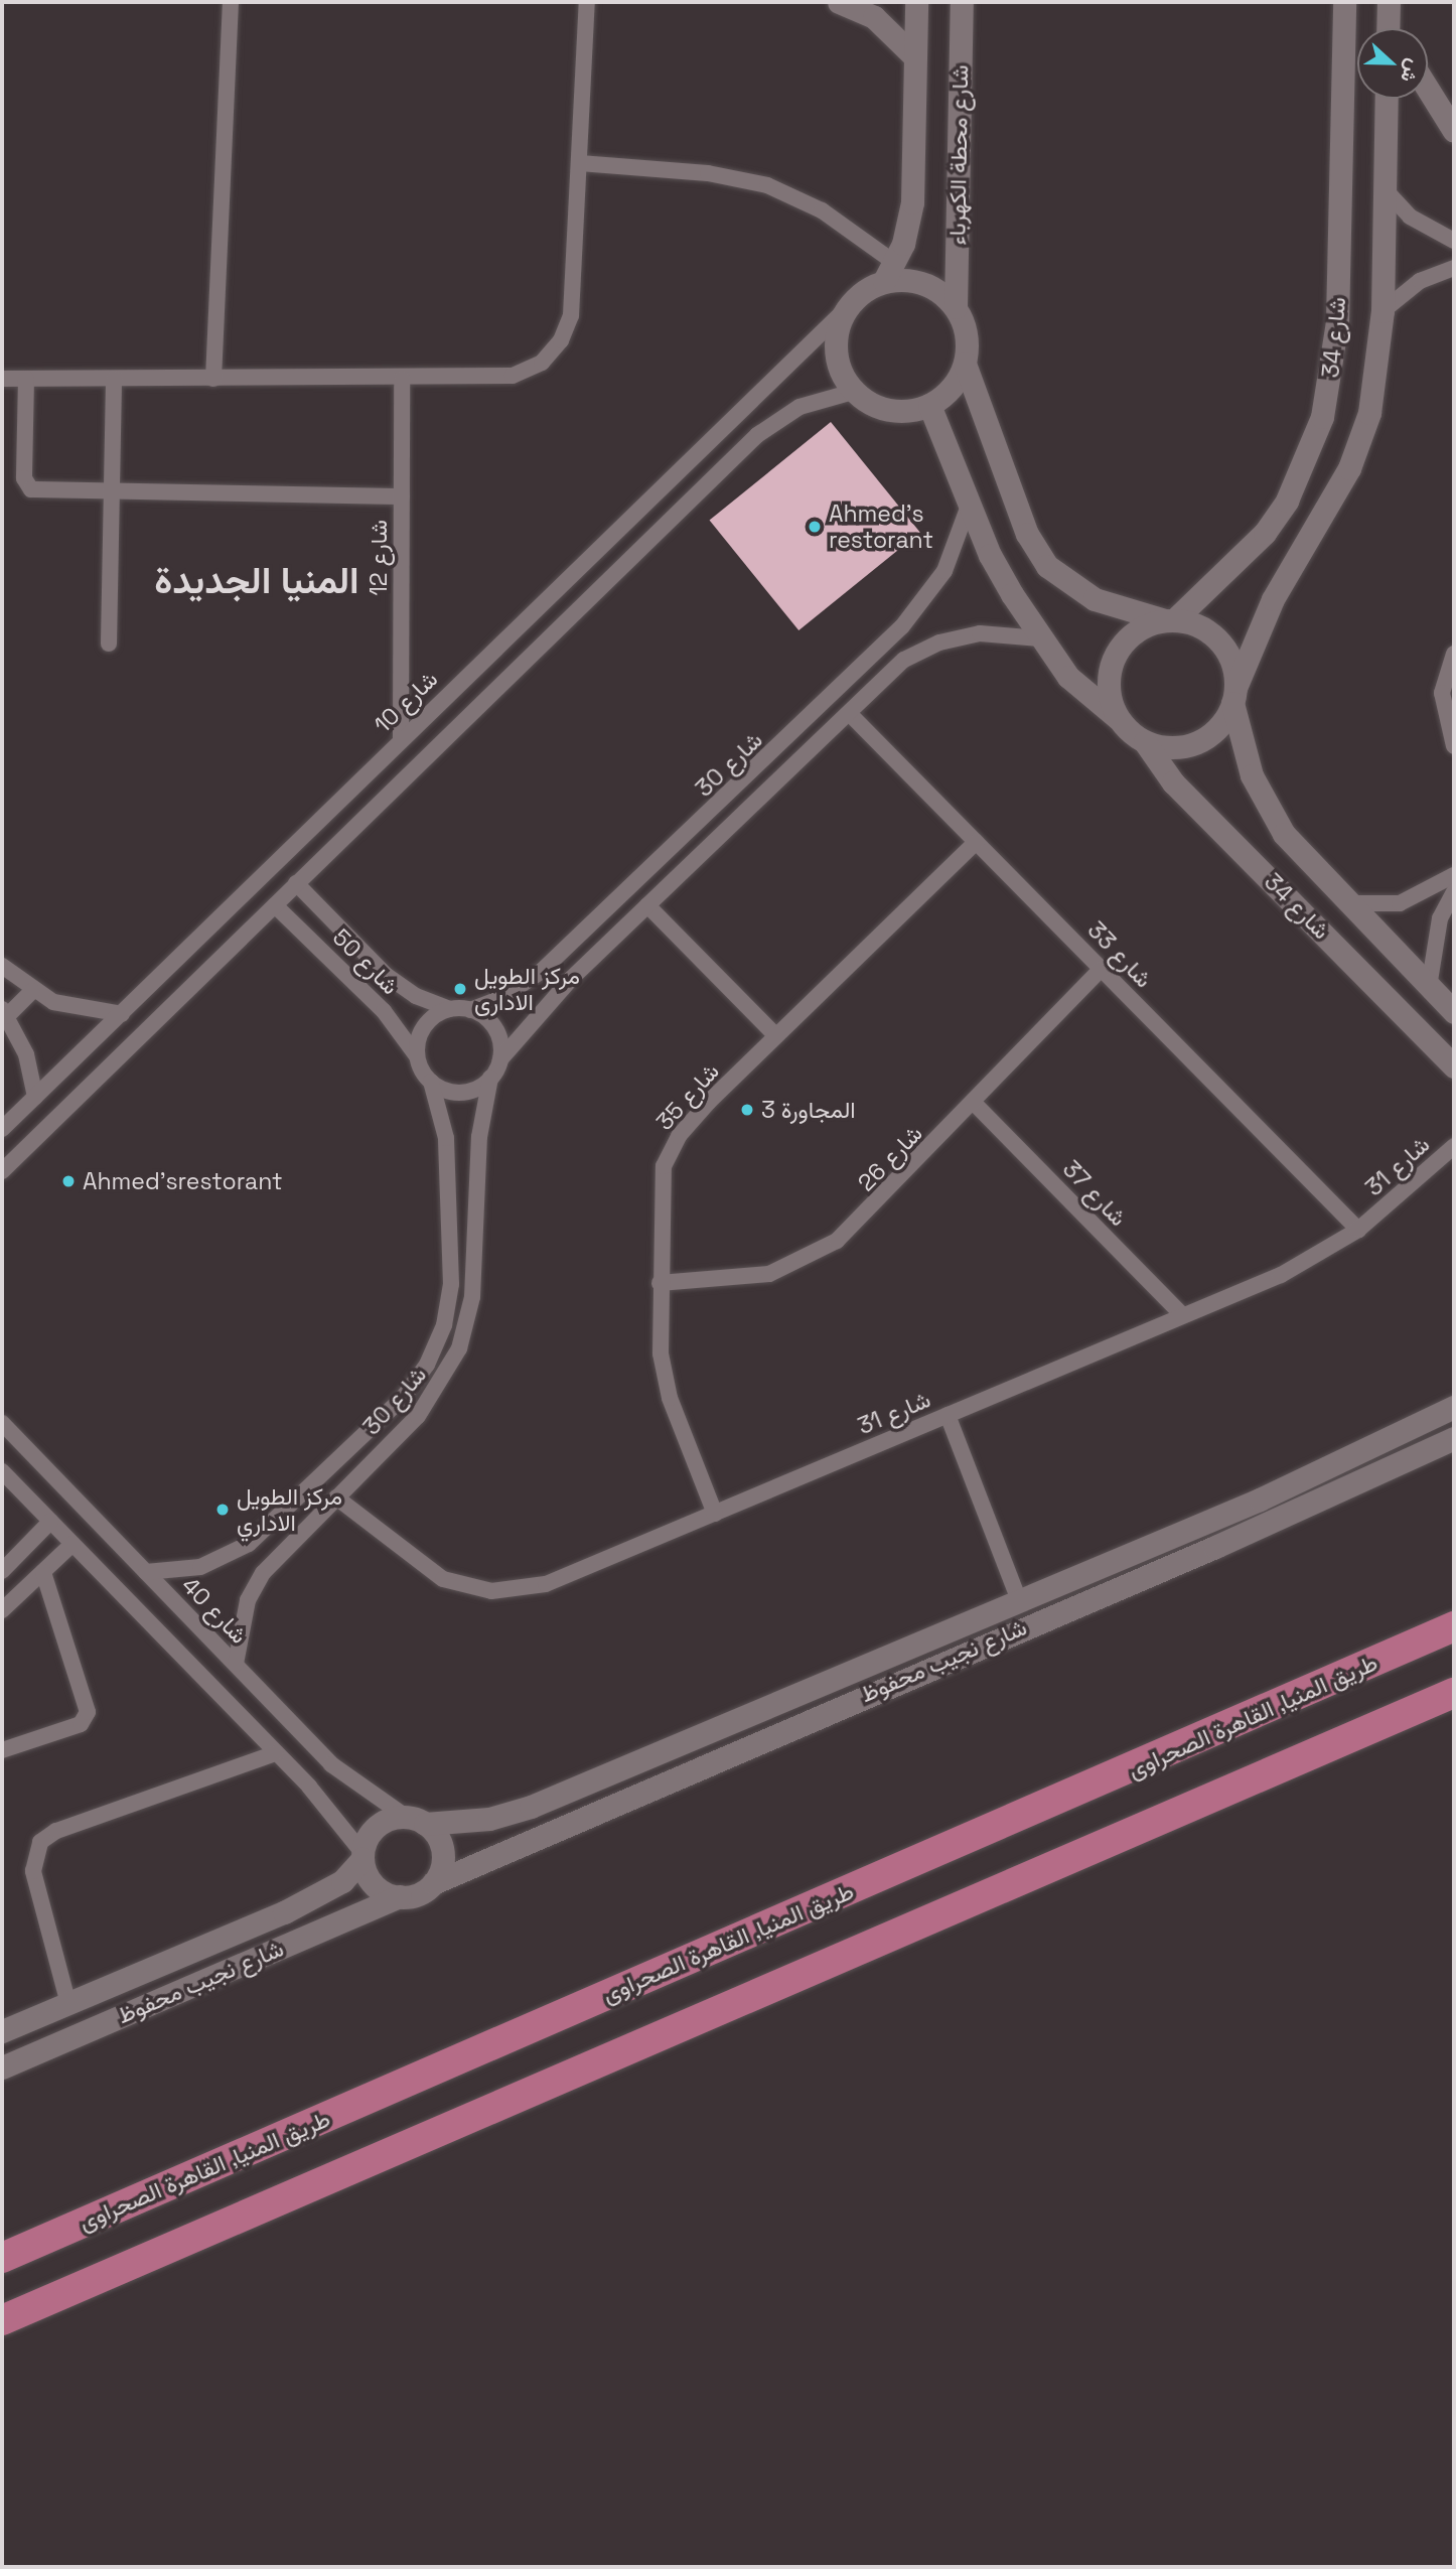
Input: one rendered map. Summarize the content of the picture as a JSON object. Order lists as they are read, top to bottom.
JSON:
{
  "streets": {
    "highway": ["طريق المنيا, القاهرة الصحراوى"],
    "street": [
      "شارع محطة الكهرباء",
      "شارع 34",
      "شارع 12",
      "شارع 10",
      "شارع 30",
      "شارع 33",
      "شارع 50",
      "شارع 35",
      "شارع 26",
      "شارع 31",
      "شارع 37",
      "شارع 40",
      "شارع نجيب محفوظ"
    ]
  },
  "crossings": [
    ["شارع محطة الكهرباء", "شارع 10"],
    ["شارع 12", "شارع 10"],
    ["شارع 30", "شارع 33"],
    ["شارع 30", "شارع 50"],
    ["شارع 30", "شارع 31"],
    ["شارع 30", "شارع 40"],
    ["شارع 33", "شارع 35"],
    ["شارع 33", "شارع 26"],
    ["شارع 33", "شارع 31"],
    ["شارع 35", "شارع 26"],
    ["شارع 35", "شارع 31"],
    ["شارع 26", "شارع 37"],
    ["شارع 31", "شارع 37"],
    ["شارع 40", "شارع نجيب محفوظ"]
  ],
  "districts": ["المنيا الجديدة"],
  "places": [
    "Ahmed's restorant",
    "مركز الطويل الادارى",
    "المجاورة 3",
    "Ahmed'srestorant",
    "مركز الطويل الاداري"
  ],
  "north": "right"
}
